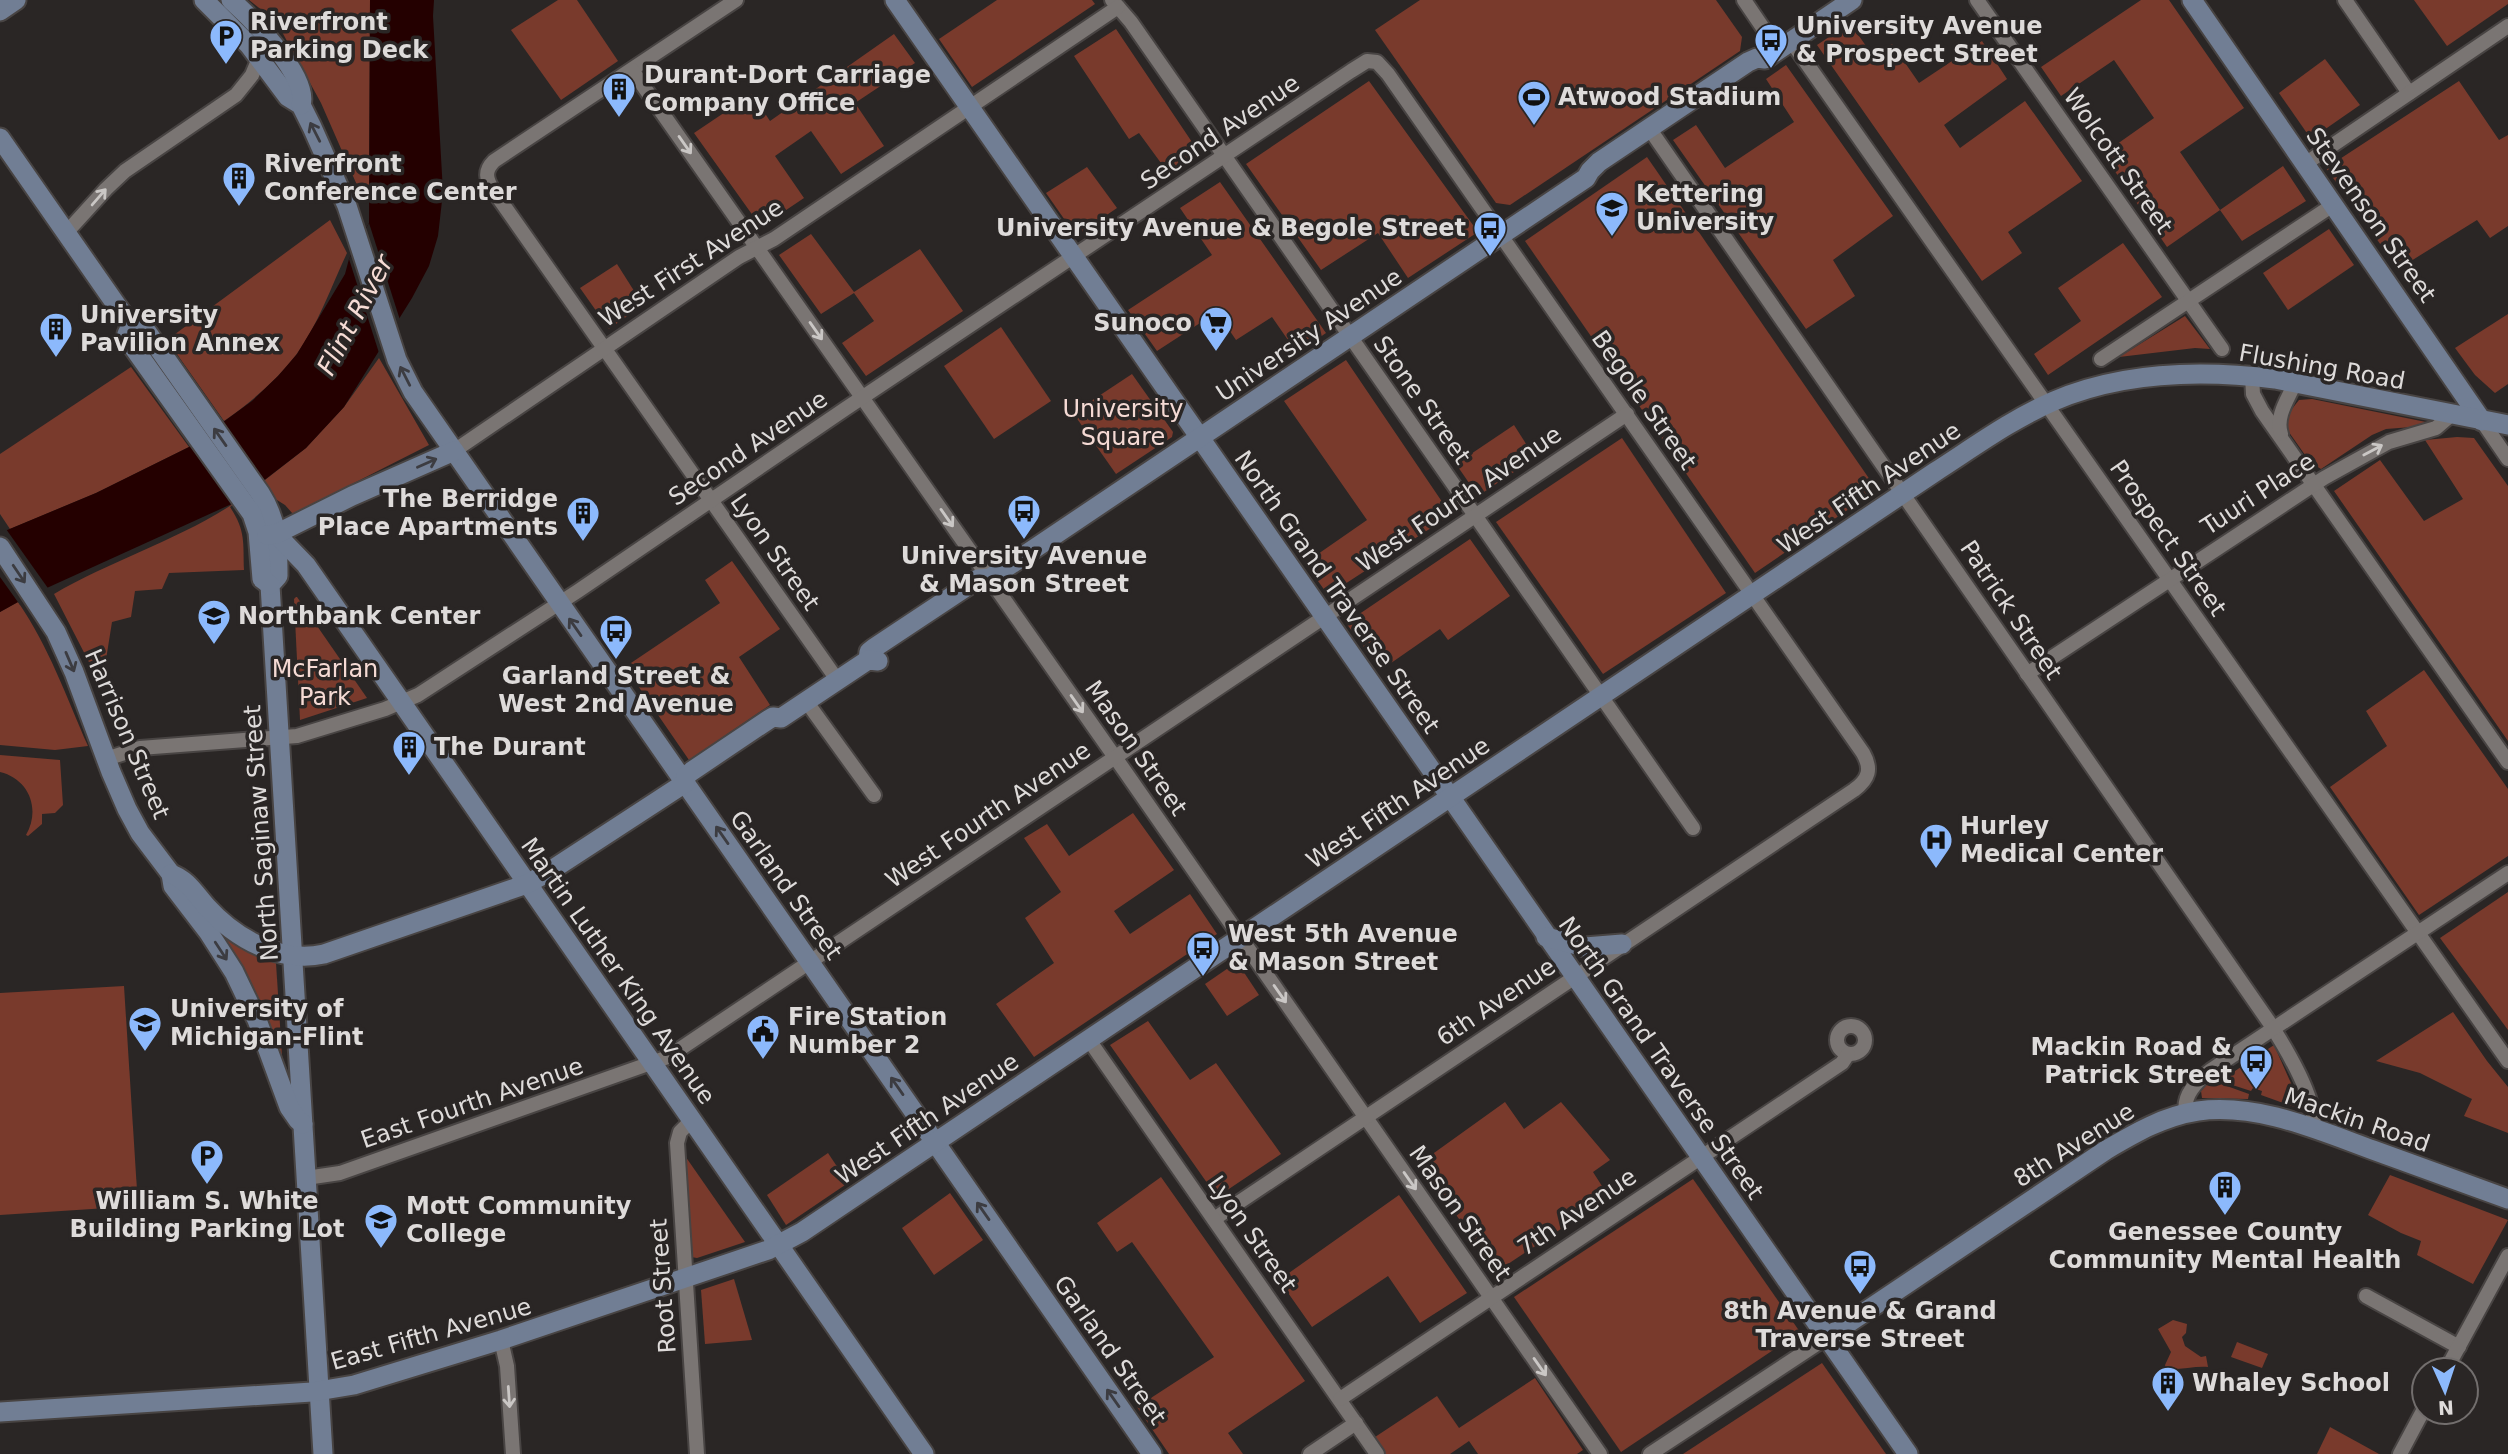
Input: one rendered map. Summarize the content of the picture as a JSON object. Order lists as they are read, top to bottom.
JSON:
{
  "streets": {
    "street": [
      "Second Avenue",
      "Wolcott Street",
      "Stevenson Street",
      "West First Avenue",
      "University Avenue",
      "Flushing Road",
      "Stone Street",
      "Begole Street",
      "West Fifth Avenue",
      "Tuuri Place",
      "West Fourth Avenue",
      "Prospect Street",
      "Lyon Street",
      "North Grand Traverse Street",
      "Patrick Street",
      "Harrison Street",
      "Mason Street",
      "North Saginaw Street",
      "Garland Street",
      "Martin Luther King Avenue",
      "6th Avenue",
      "East Fourth Avenue",
      "Mackin Road",
      "8th Avenue",
      "7th Avenue",
      "Root Street",
      "East Fifth Avenue"
    ]
  },
  "crossings": [
    ["Second Avenue", "Stone Street"],
    ["Second Avenue", "Begole Street"],
    ["Second Avenue", "Lyon Street"],
    ["Second Avenue", "North Grand Traverse Street"],
    ["Second Avenue", "Harrison Street"],
    ["Second Avenue", "Mason Street"],
    ["Second Avenue", "North Saginaw Street"],
    ["Second Avenue", "Garland Street"],
    ["Second Avenue", "Martin Luther King Avenue"],
    ["Stevenson Street", "Flushing Road"],
    ["West First Avenue", "Stone Street"],
    ["West First Avenue", "Lyon Street"],
    ["West First Avenue", "North Grand Traverse Street"],
    ["West First Avenue", "Mason Street"],
    ["West First Avenue", "North Saginaw Street"],
    ["West First Avenue", "Garland Street"],
    ["West First Avenue", "Martin Luther King Avenue"],
    ["University Avenue", "Stone Street"],
    ["University Avenue", "Begole Street"],
    ["University Avenue", "Prospect Street"],
    ["University Avenue", "Lyon Street"],
    ["University Avenue", "North Grand Traverse Street"],
    ["University Avenue", "Patrick Street"],
    ["University Avenue", "Harrison Street"],
    ["University Avenue", "Mason Street"],
    ["University Avenue", "North Saginaw Street"],
    ["University Avenue", "Garland Street"],
    ["University Avenue", "Martin Luther King Avenue"],
    ["Flushing Road", "West Fifth Avenue"],
    ["Flushing Road", "Tuuri Place"],
    ["Flushing Road", "Prospect Street"],
    ["Stone Street", "West Fifth Avenue"],
    ["Stone Street", "West Fourth Avenue"],
    ["Begole Street", "West Fifth Avenue"],
    ["Begole Street", "West Fourth Avenue"],
    ["Begole Street", "6th Avenue"],
    ["West Fifth Avenue", "Prospect Street"],
    ["West Fifth Avenue", "Lyon Street"],
    ["West Fifth Avenue", "North Grand Traverse Street"],
    ["West Fifth Avenue", "Patrick Street"],
    ["West Fifth Avenue", "Mason Street"],
    ["West Fifth Avenue", "Garland Street"],
    ["West Fifth Avenue", "Martin Luther King Avenue"],
    ["West Fifth Avenue", "East Fifth Avenue"],
    ["Tuuri Place", "Prospect Street"],
    ["Tuuri Place", "Patrick Street"],
    ["West Fourth Avenue", "North Grand Traverse Street"],
    ["West Fourth Avenue", "Mason Street"],
    ["West Fourth Avenue", "Garland Street"],
    ["West Fourth Avenue", "Martin Luther King Avenue"],
    ["West Fourth Avenue", "East Fourth Avenue"],
    ["Lyon Street", "Mason Street"],
    ["Lyon Street", "6th Avenue"],
    ["Lyon Street", "7th Avenue"],
    ["North Grand Traverse Street", "6th Avenue"],
    ["North Grand Traverse Street", "8th Avenue"],
    ["North Grand Traverse Street", "7th Avenue"],
    ["Patrick Street", "Mackin Road"],
    ["Harrison Street", "North Saginaw Street"],
    ["Mason Street", "6th Avenue"],
    ["Mason Street", "7th Avenue"],
    ["North Saginaw Street", "Martin Luther King Avenue"],
    ["North Saginaw Street", "East Fourth Avenue"],
    ["North Saginaw Street", "East Fifth Avenue"],
    ["Martin Luther King Avenue", "East Fourth Avenue"],
    ["Martin Luther King Avenue", "Root Street"],
    ["Martin Luther King Avenue", "East Fifth Avenue"],
    ["Mackin Road", "8th Avenue"],
    ["Root Street", "East Fifth Avenue"]
  ],
  "one_way": ["Harrison Street", "Mason Street", "Garland Street"],
  "water": ["Flint River"],
  "parks": ["University Square", "McFarlan Park"],
  "places": {
    "parking": ["Riverfront Parking Deck", "William S. White Building Parking Lot"],
    "bus stop": [
      "University Avenue & Prospect Street",
      "University Avenue & Begole Street",
      "University Avenue & Mason Street",
      "Garland Street & West 2nd Avenue",
      "West 5th Avenue & Mason Street",
      "Mackin Road & Patrick Street",
      "8th Avenue & Grand Traverse Street"
    ],
    "building": [
      "Durant-Dort Carriage Company Office",
      "Riverfront Conference Center",
      "University Pavilion Annex",
      "The Berridge Place Apartments",
      "The Durant",
      "Genessee County Community Mental Health",
      "Whaley School"
    ],
    "sports": ["Atwood Stadium"],
    "school or university": [
      "Kettering University",
      "Northbank Center",
      "University of Michigan-Flint",
      "Mott Community College"
    ],
    "supermarket": ["Sunoco"],
    "hospital": ["Hurley Medical Center"],
    "public building": ["Fire Station Number 2"]
  },
  "north": "bottom"
}
